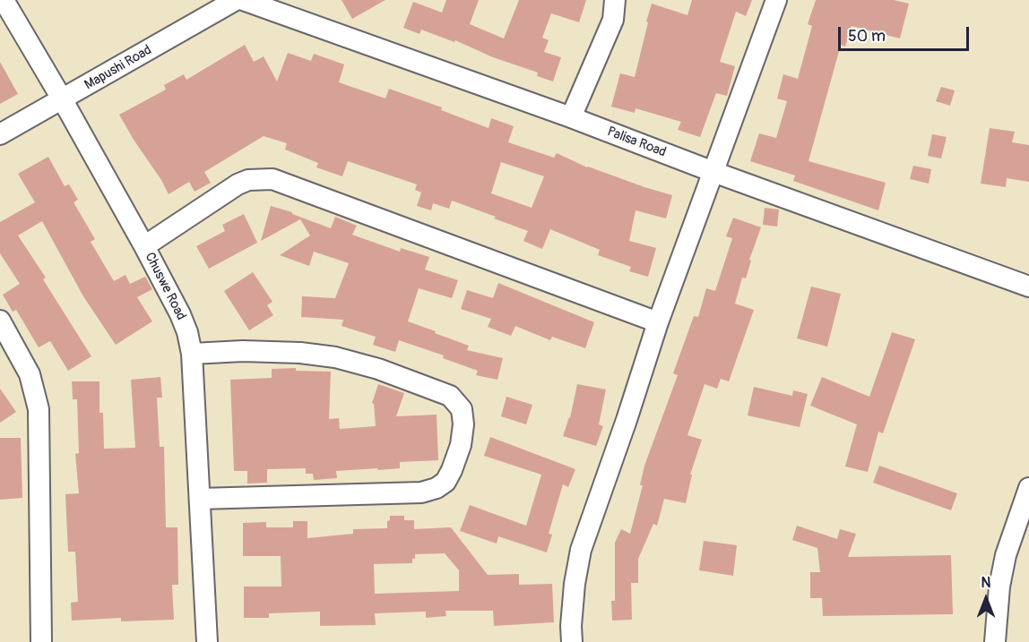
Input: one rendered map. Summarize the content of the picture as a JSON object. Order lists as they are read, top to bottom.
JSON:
{
  "streets": {
    "street": ["Mapushi Road", "Palisa Road", "Chuswe Road"]
  },
  "crossings": [
    ["Mapushi Road", "Chuswe Road"]
  ],
  "scale_bar": "50 m",
  "north": "top"
}
